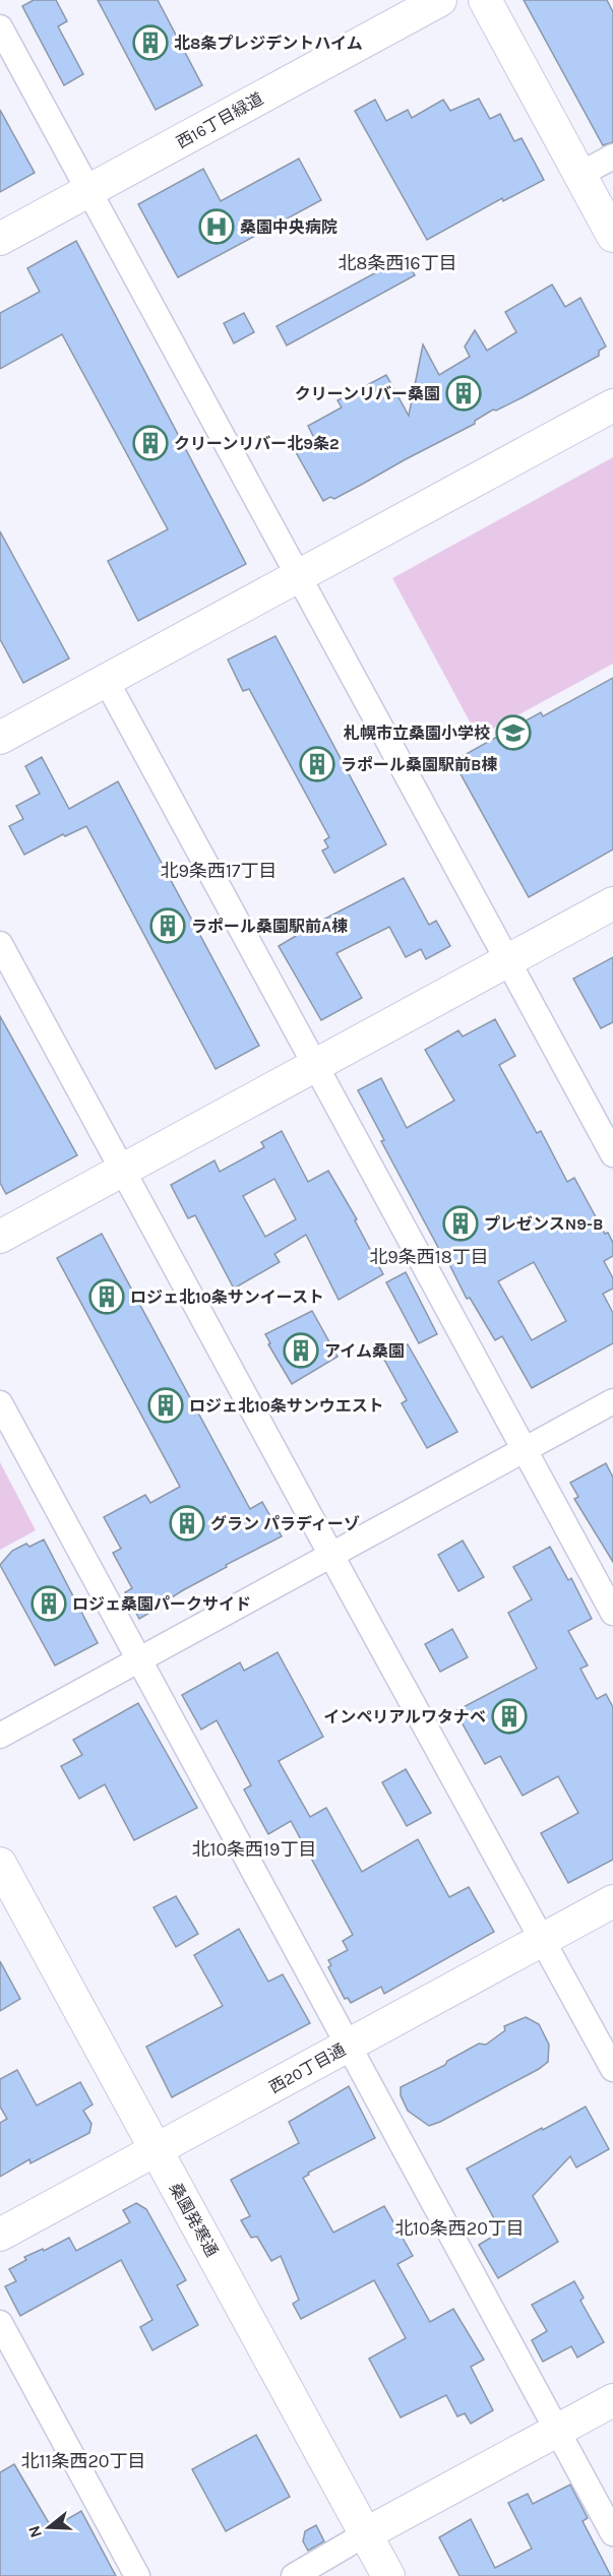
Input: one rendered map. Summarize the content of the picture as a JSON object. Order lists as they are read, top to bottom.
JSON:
{
  "streets": {
    "street": ["西16丁目緑道", "西20丁目通", "桑園発寒通"]
  },
  "crossings": [
    ["西20丁目通", "桑園発寒通"]
  ],
  "districts": [
    "北8条西16丁目",
    "北9条西17丁目",
    "北9条西18丁目",
    "北10条西19丁目",
    "北10条西20丁目",
    "北11条西20丁目"
  ],
  "places": {
    "building": [
      "北8条プレジデントハイム",
      "クリーンリバー桑園",
      "クリーンリバー北9条2",
      "ラポール桑園駅前B棟",
      "ラポール桑園駅前A棟",
      "プレゼンスN9-B",
      "ロジェ北10条サンイースト",
      "アイム桑園",
      "ロジェ北10条サンウエスト",
      "グラン パラディーゾ",
      "ロジェ桑園パークサイド",
      "インペリアルワタナベ"
    ],
    "hospital": ["桑園中央病院"],
    "school or university": ["札幌市立桑園小学校"]
  },
  "north": "left"
}
